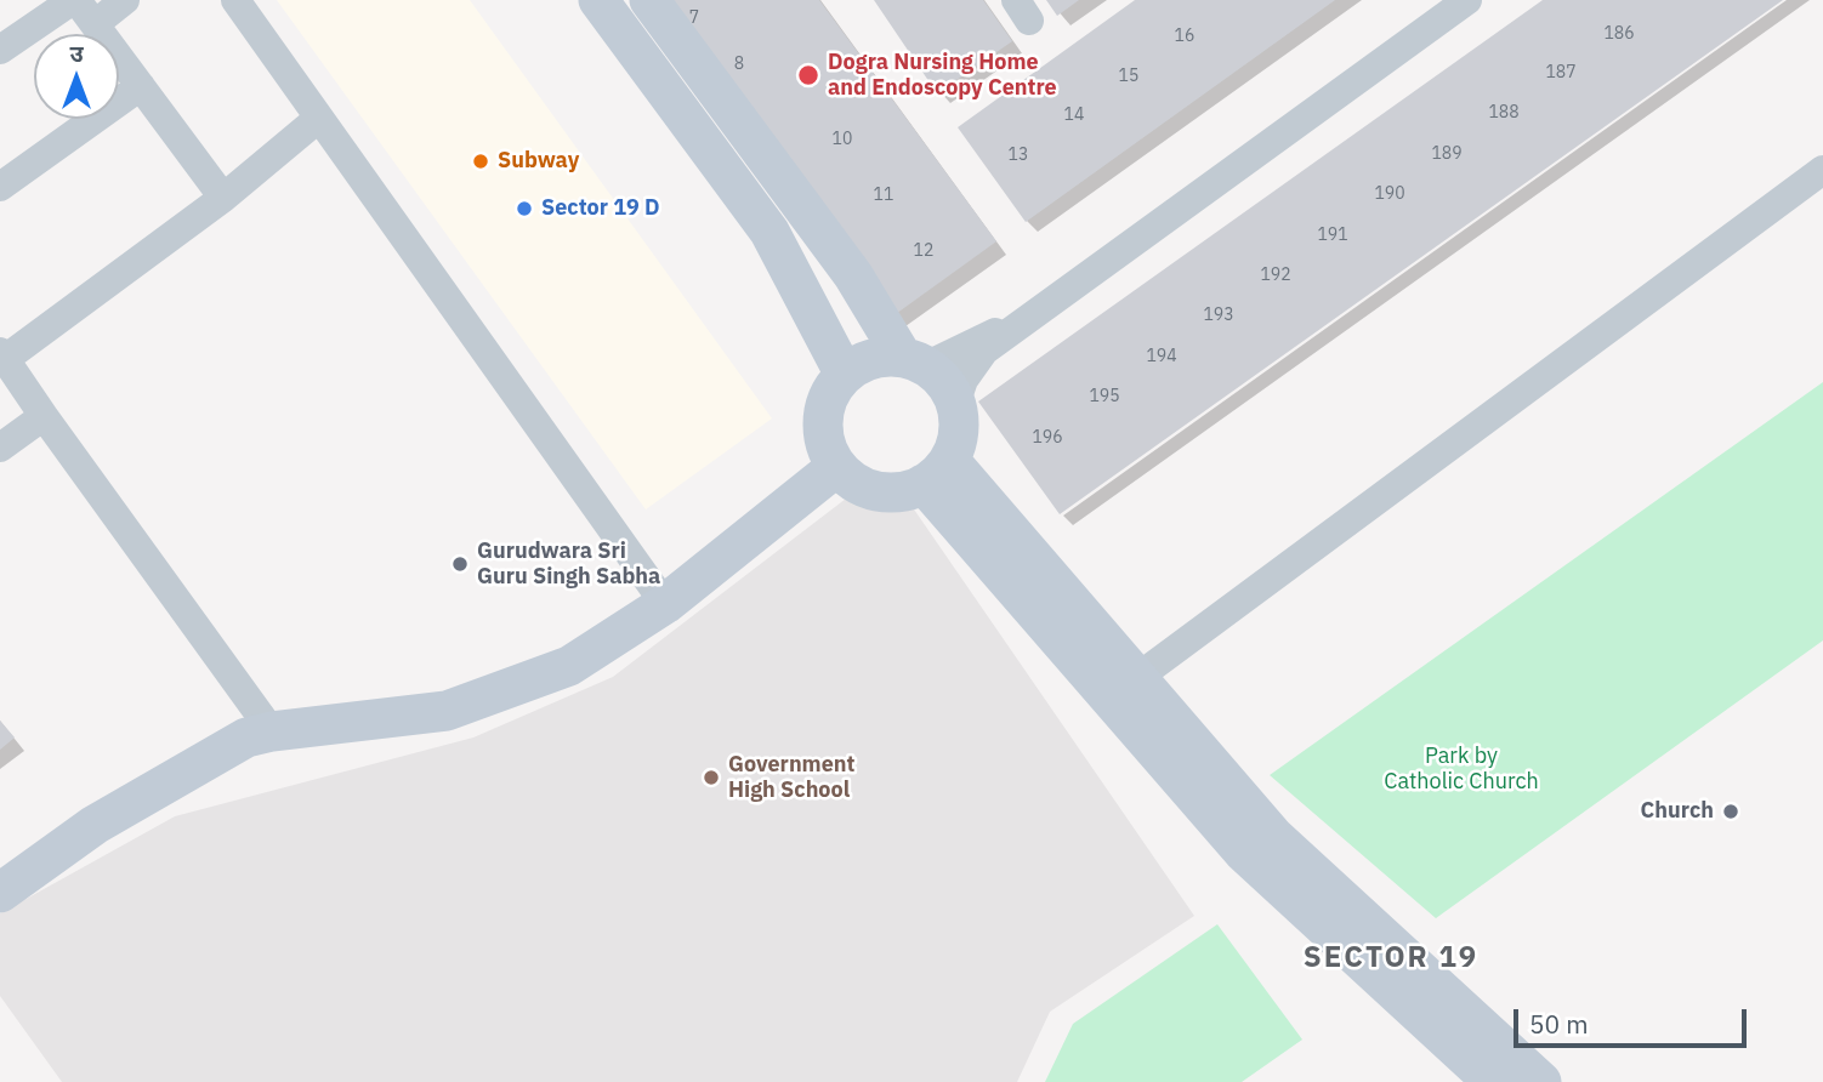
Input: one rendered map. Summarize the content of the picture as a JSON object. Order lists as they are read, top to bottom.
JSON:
{
  "districts": ["SECTOR 19"],
  "parks": ["Park by Catholic Church"],
  "places": [
    "Dogra Nursing Home and Endoscopy Centre",
    "Subway",
    "Sector 19 D",
    "Gurudwara Sri Guru Singh Sabha",
    "Government High School",
    "Church"
  ],
  "house_numbers": [
    "7",
    "186",
    "16",
    "8",
    "187",
    "15",
    "188",
    "14",
    "10",
    "189",
    "13",
    "190",
    "11",
    "191",
    "12",
    "192",
    "193",
    "194",
    "195",
    "196"
  ],
  "scale_bar": "50 m",
  "north": "top"
}
